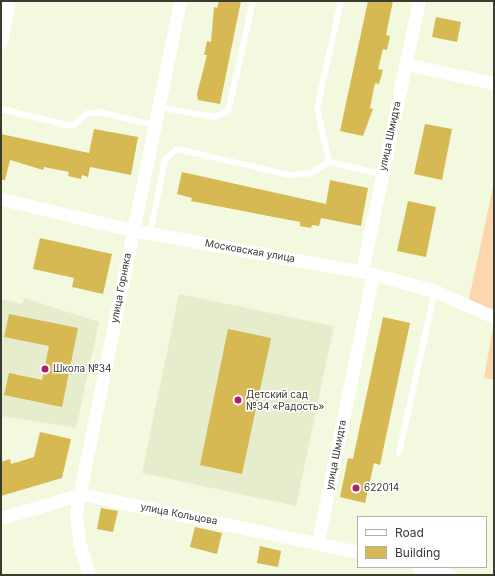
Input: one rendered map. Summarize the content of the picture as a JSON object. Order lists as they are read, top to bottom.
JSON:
{
  "streets": {
    "street": [
      "улица Шмидта",
      "Московская улица",
      "улица Горняка",
      "улица Кольцова"
    ]
  },
  "crossings": [
    ["улица Шмидта", "Московская улица"],
    ["улица Шмидта", "улица Кольцова"],
    ["Московская улица", "улица Горняка"],
    ["улица Горняка", "улица Кольцова"]
  ],
  "places": ["Школа №34", "Детский сад №34 «Радость»", "622014"],
  "legend": ["Road", "Building"]
}
